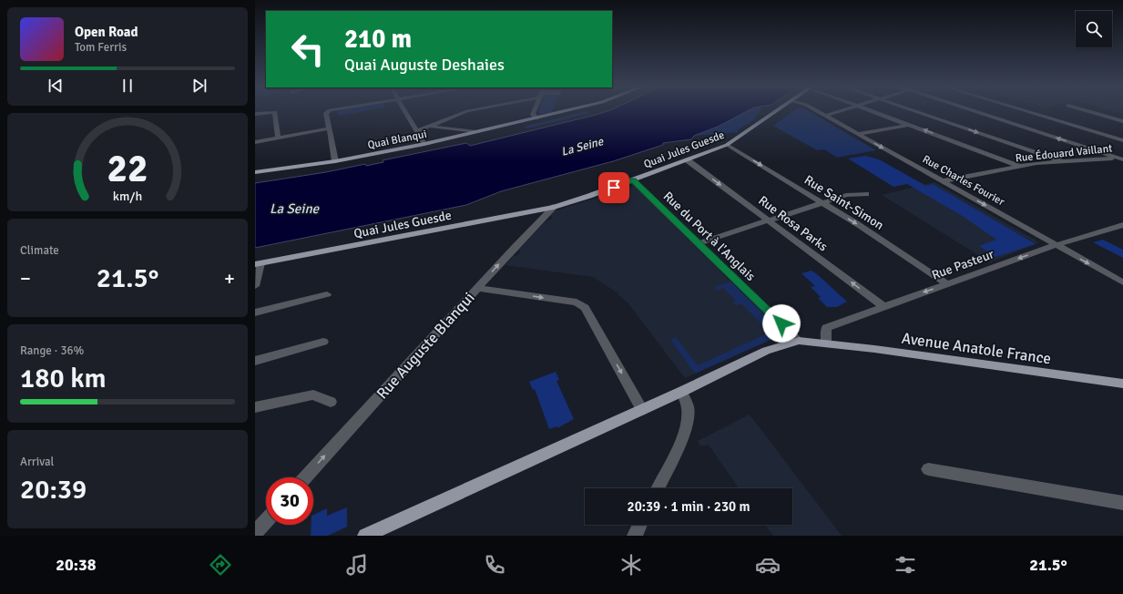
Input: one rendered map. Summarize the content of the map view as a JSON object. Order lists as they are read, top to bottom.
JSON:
{
  "streets": {
    "main road": ["Quai Blanqui", "Quai Jules Guesde", "Avenue Anatole France"],
    "street": [
      "Rue Édouard Vaillant",
      "Rue Charles Fourier",
      "Rue Saint-Simon",
      "Rue Rosa Parks",
      "Rue du Port à l'Anglais",
      "Rue Pasteur",
      "Rue Auguste Blanqui"
    ]
  },
  "crossings": [
    ["Quai Jules Guesde", "Rue Saint-Simon"],
    ["Quai Jules Guesde", "Rue Rosa Parks"],
    ["Quai Jules Guesde", "Rue du Port à l'Anglais"],
    ["Quai Jules Guesde", "Rue Auguste Blanqui"],
    ["Rue Édouard Vaillant", "Rue Charles Fourier"],
    ["Rue Charles Fourier", "Rue Pasteur"],
    ["Rue Saint-Simon", "Rue Pasteur"],
    ["Rue Rosa Parks", "Rue Pasteur"],
    ["Rue du Port à l'Anglais", "Avenue Anatole France"],
    ["Rue Pasteur", "Avenue Anatole France"]
  ],
  "one_way": ["Rue Saint-Simon", "Rue Pasteur", "Rue Auguste Blanqui"],
  "water": ["La Seine"],
  "page": {
    "turn": ["210 m", "Quai Auguste Deshaies"],
    "song": ["Open Road", "Tom Ferris"],
    "tile": [
      "Climate",
      ["Range · 36%", "180 km"],
      ["Arrival", "20:39"]
    ],
    "heat": ["−", "21.5°", "+"],
    "limit": "30",
    "trip": "20:39 · 1 min · 230 m",
    "tabs": ["20:38", "21.5°"],
    "gauge": ["22", "km/h"]
  }
}
